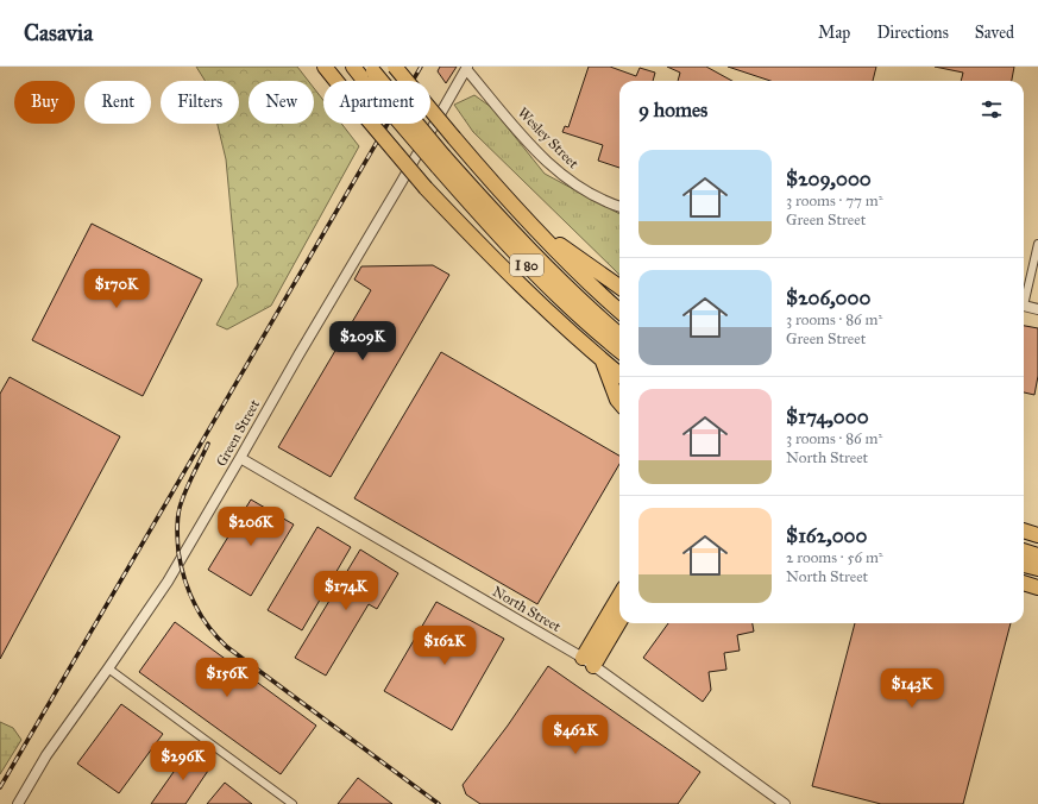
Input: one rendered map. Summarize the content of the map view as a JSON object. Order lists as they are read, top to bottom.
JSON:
{
  "streets": {
    "highway": ["I 80"],
    "street": ["Wesley Street", "Green Street", "North Street"]
  },
  "crossings": [
    ["Wesley Street", "Green Street"],
    ["Green Street", "North Street"]
  ],
  "page": {
    "header": "Casavia",
    "nav": ["Map", "Directions", "Saved"],
    "chip": [
      "Buy",
      "Rent",
      "Filters",
      "New",
      "Apartment"
    ],
    "heading": "9 homes",
    "list": [
      {
        "name": "$209,000",
        "note": "3 rooms · 77 m² · Green Street"
      },
      {
        "name": "$206,000",
        "note": "3 rooms · 86 m² · Green Street"
      },
      {
        "name": "$174,000",
        "note": "3 rooms · 86 m² · North Street"
      },
      {
        "name": "$162,000",
        "note": "2 rooms · 56 m² · North Street"
      }
    ],
    "price": [
      "$170K",
      "$209K",
      "$206K",
      "$174K",
      "$162K",
      "$156K",
      "$143K",
      "$462K",
      "$296K"
    ]
  }
}
